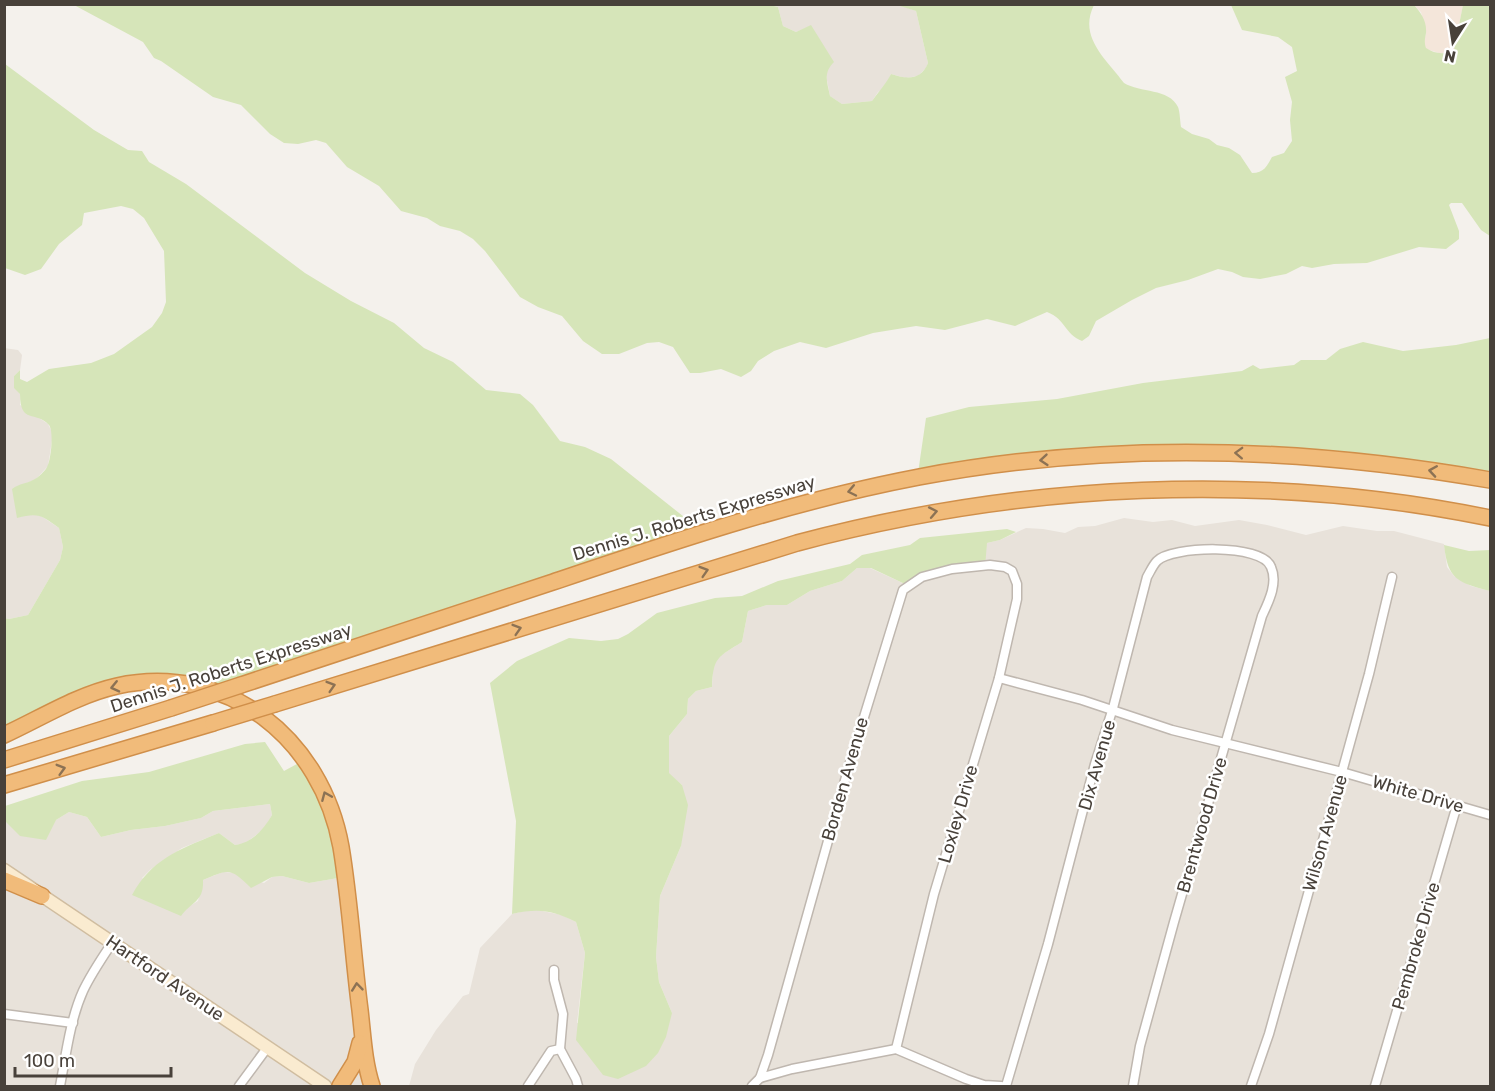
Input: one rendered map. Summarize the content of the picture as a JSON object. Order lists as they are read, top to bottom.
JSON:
{
  "streets": {
    "highway": ["Dennis J. Roberts Expressway"],
    "main road": ["Hartford Avenue"],
    "street": [
      "Dix Avenue",
      "Borden Avenue",
      "White Drive",
      "Loxley Drive",
      "Brentwood Drive",
      "Wilson Avenue",
      "Pembroke Drive"
    ]
  },
  "crossings": [
    ["Dix Avenue", "White Drive"],
    ["Dix Avenue", "Brentwood Drive"],
    ["Borden Avenue", "Loxley Drive"],
    ["White Drive", "Loxley Drive"],
    ["White Drive", "Brentwood Drive"],
    ["White Drive", "Wilson Avenue"],
    ["White Drive", "Pembroke Drive"]
  ],
  "scale_bar": "100 m",
  "north": "bottom"
}
